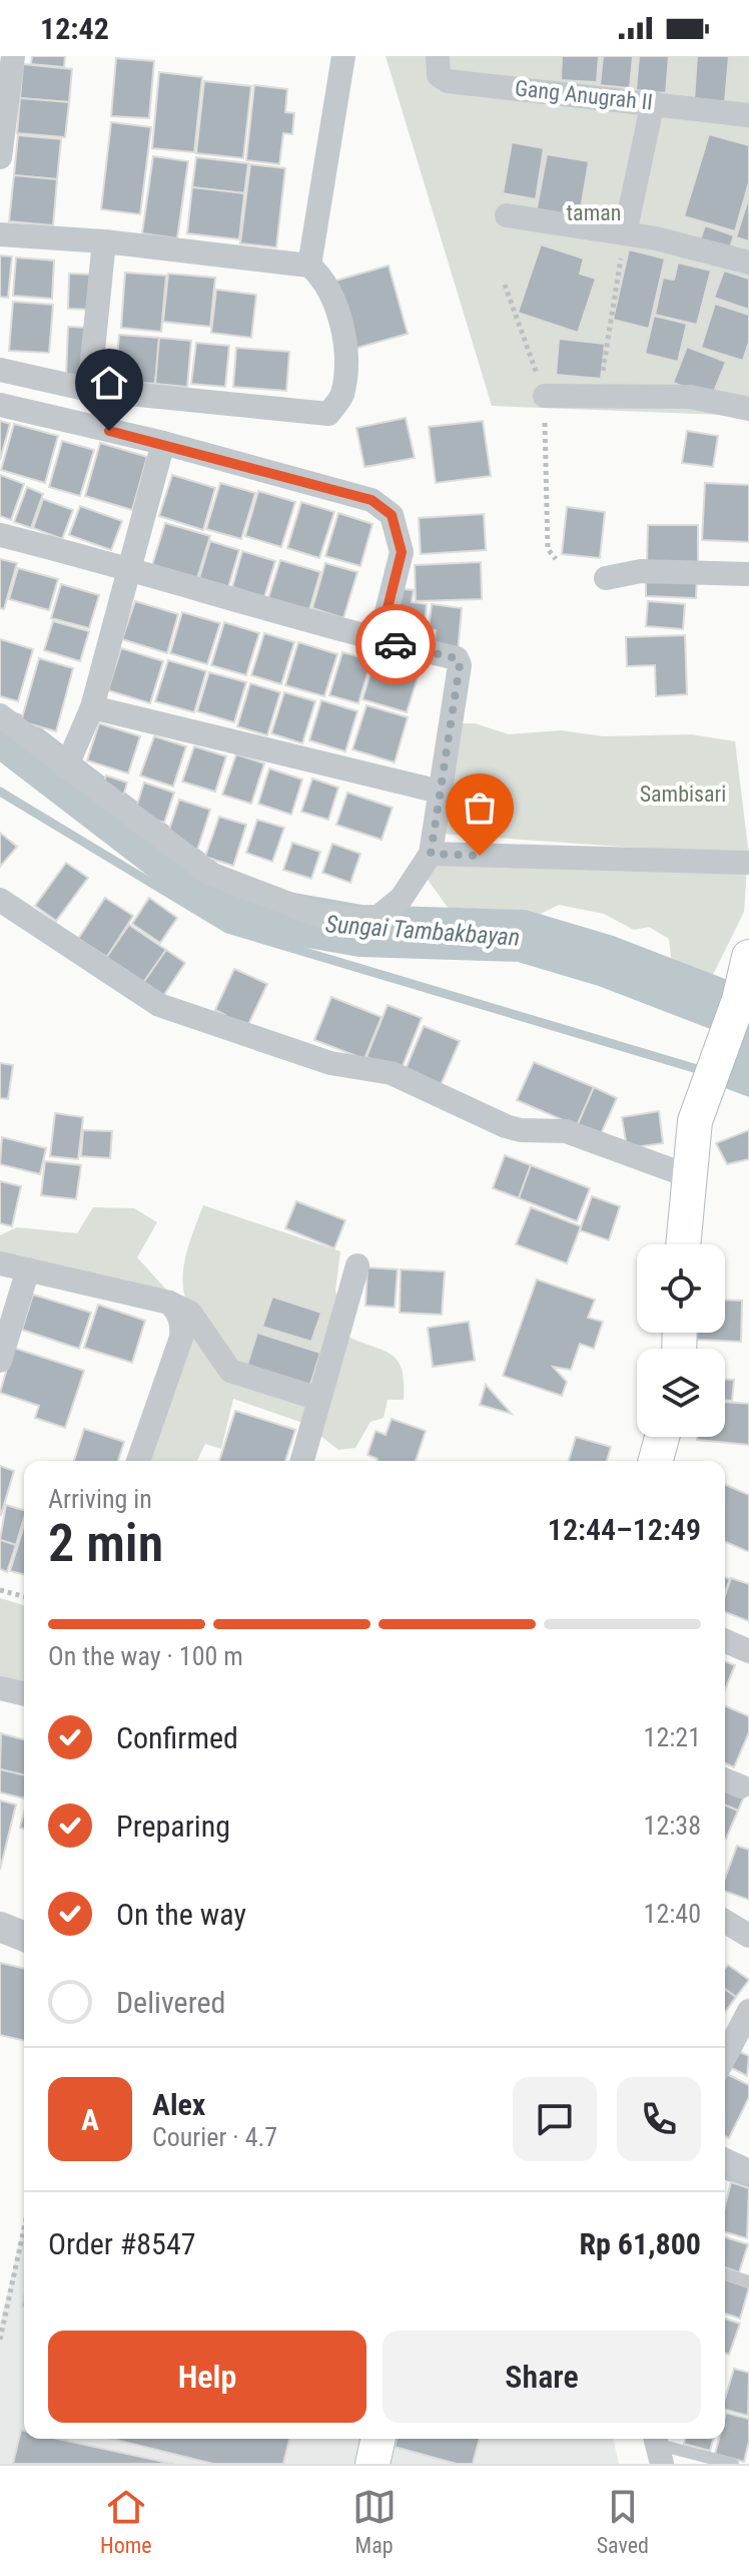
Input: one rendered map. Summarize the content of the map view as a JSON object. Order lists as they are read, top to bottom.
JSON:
{
  "streets": {
    "street": ["Gang Anugrah II"]
  },
  "water": ["Sungai Tambakbayan"],
  "parks": ["taman", "Sambisari"],
  "page": {
    "status": "12:42",
    "heading": ["2 min", "Arriving in", "12:44–12:49"],
    "panel": [
      "Alex",
      "Courier · 4.7",
      "Order #8547",
      "Rp 61,800"
    ],
    "bar": "On the way · 100 m",
    "list": [
      ["Confirmed", "12:21"],
      ["Preparing", "12:38"],
      ["On the way", "12:40"],
      "Delivered"
    ],
    "round": "A",
    "buttons": ["Help", "Share"],
    "tabs": ["Home", "Map", "Saved"]
  }
}
